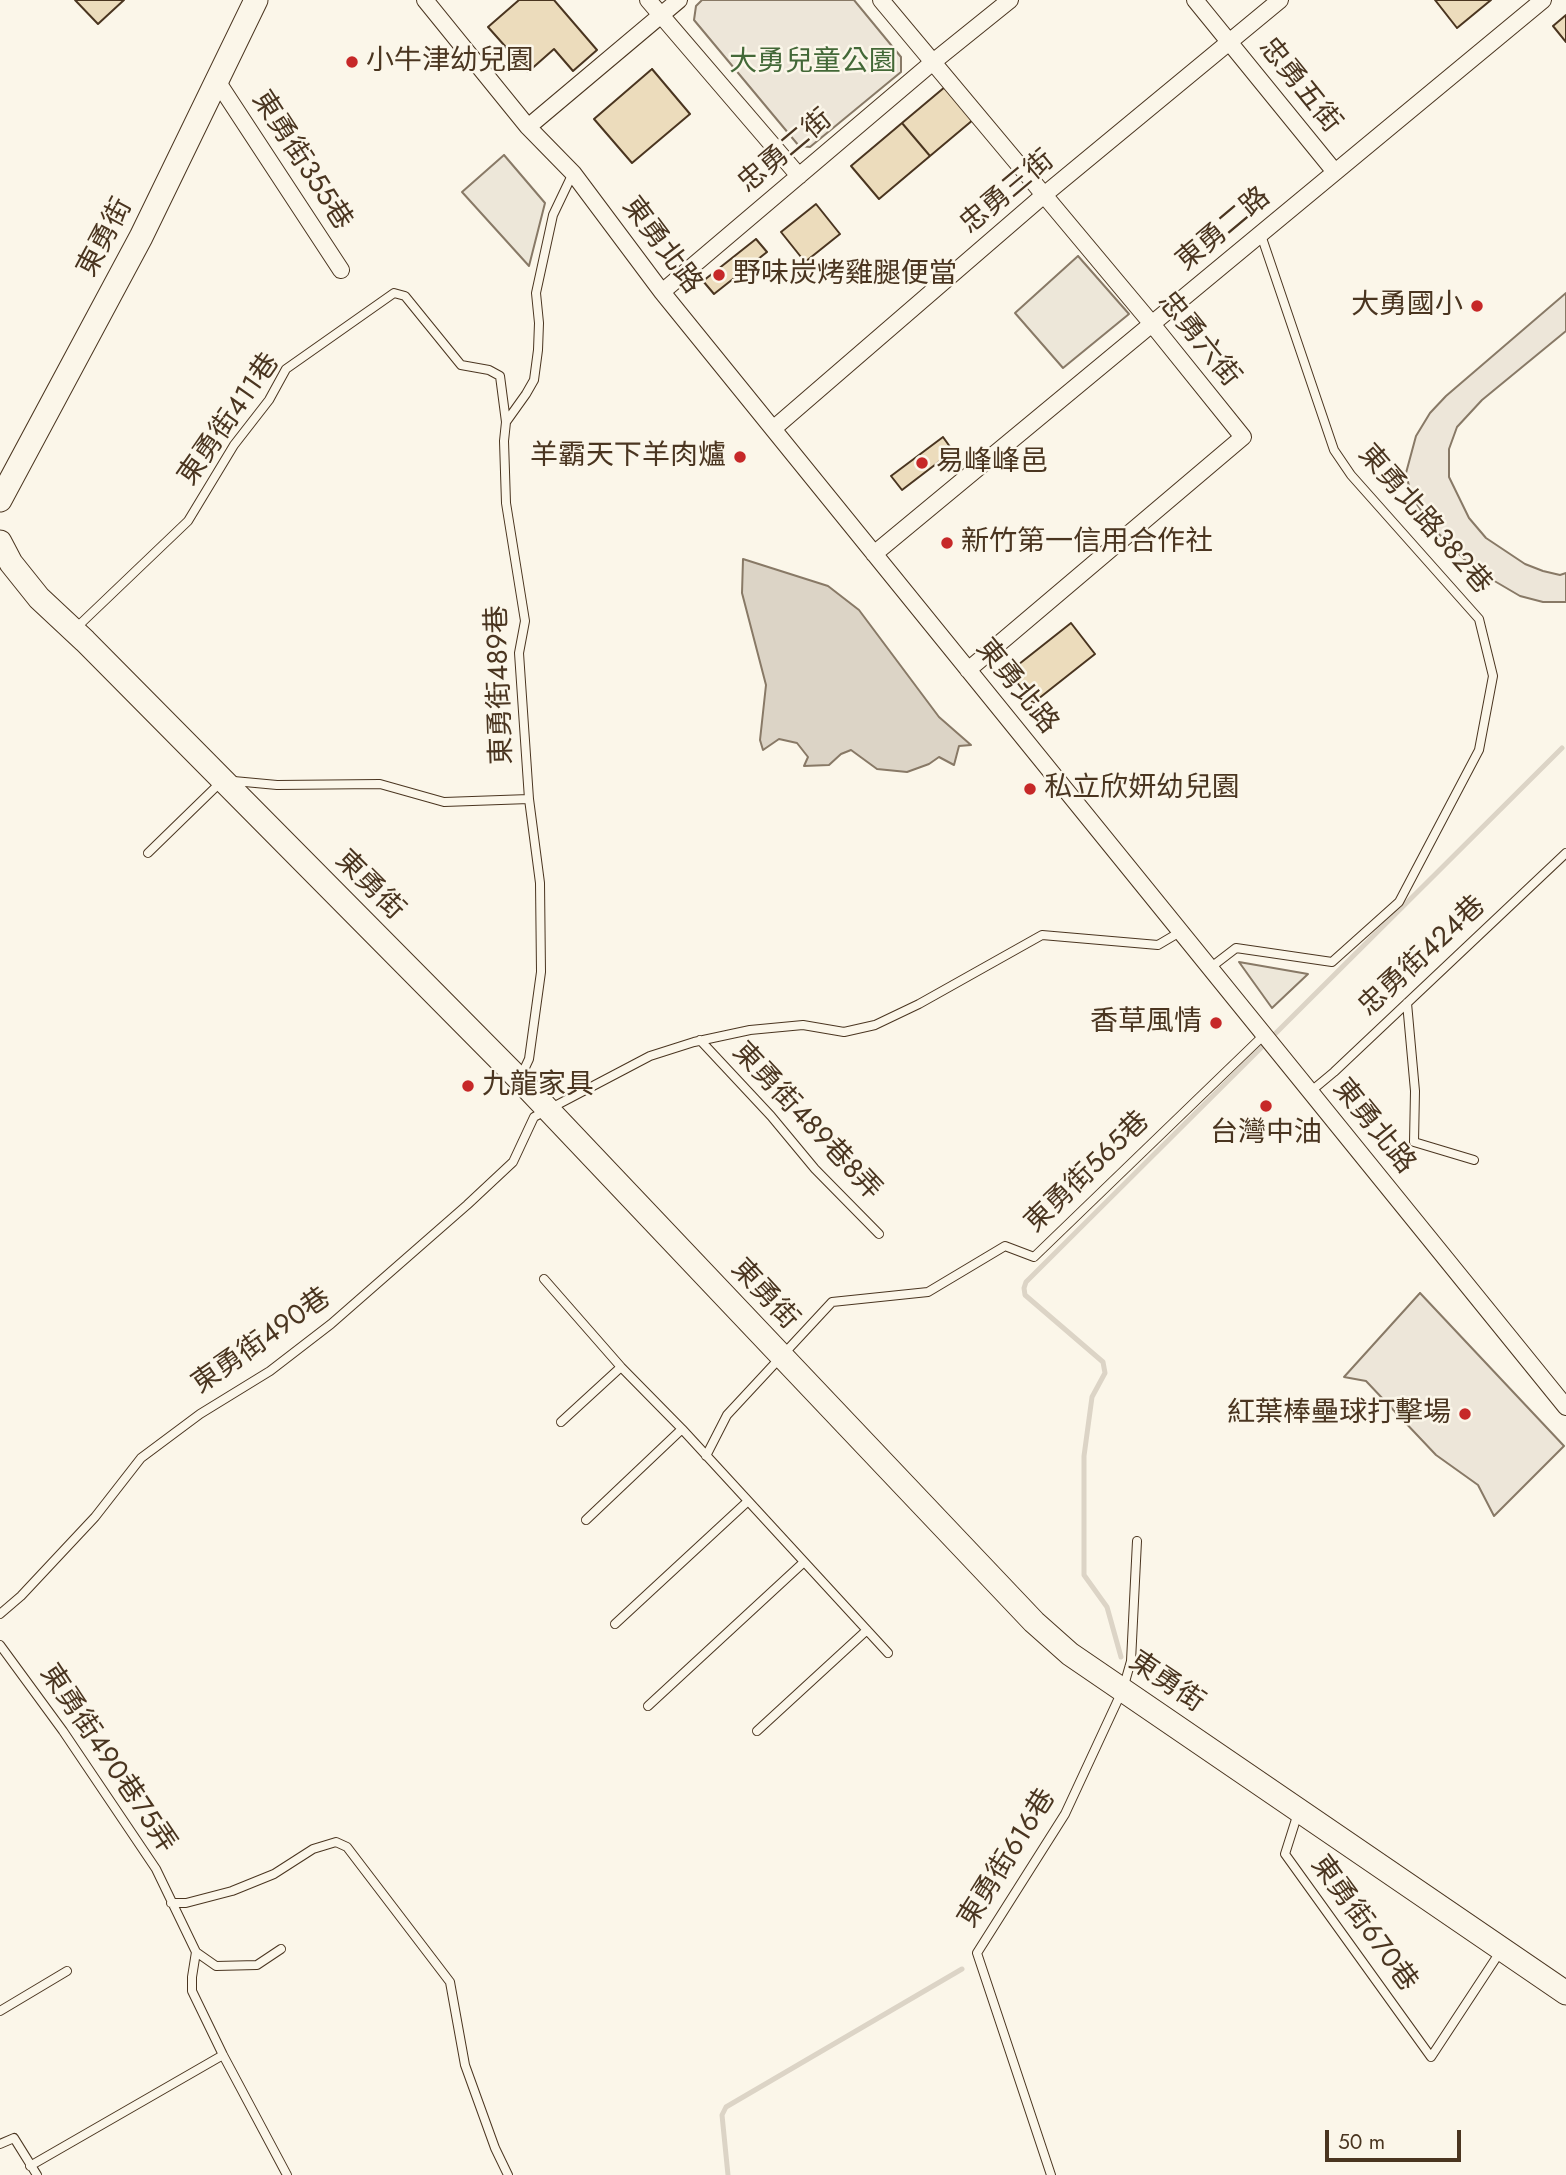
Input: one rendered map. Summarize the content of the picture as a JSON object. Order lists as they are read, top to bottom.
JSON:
{
  "streets": {
    "street": [
      "忠勇五街",
      "忠勇二街",
      "東勇街355巷",
      "忠勇三街",
      "東勇二路",
      "東勇街",
      "東勇北路",
      "忠勇六街"
    ],
    "lane": [
      "東勇街411巷",
      "東勇北路382巷",
      "東勇街489巷",
      "忠勇街424巷",
      "東勇街489巷8弄",
      "東勇街565巷",
      "東勇街490巷",
      "東勇街490巷75弄",
      "東勇街616巷",
      "東勇街670巷"
    ]
  },
  "crossings": [
    ["忠勇五街", "忠勇三街"],
    ["忠勇五街", "東勇二路"],
    ["忠勇二街", "東勇北路"],
    ["忠勇二街", "忠勇六街"],
    ["東勇街355巷", "東勇街"],
    ["忠勇三街", "東勇北路"],
    ["忠勇三街", "忠勇六街"],
    ["東勇二路", "東勇北路"],
    ["東勇二路", "忠勇六街"],
    ["東勇二路", "東勇北路382巷"],
    ["東勇街", "東勇街411巷"],
    ["東勇街", "東勇街489巷"],
    ["東勇街", "東勇街565巷"],
    ["東勇街", "東勇街490巷"],
    ["東勇街", "東勇街616巷"],
    ["東勇街", "東勇街670巷"],
    ["東勇北路", "忠勇六街"],
    ["東勇北路", "東勇北路382巷"],
    ["東勇北路", "忠勇街424巷"],
    ["東勇北路", "東勇街565巷"],
    ["東勇街411巷", "東勇街489巷"]
  ],
  "parks": ["大勇兒童公園"],
  "places": [
    "小牛津幼兒園",
    "野味炭烤雞腿便當",
    "大勇國小",
    "羊霸天下羊肉爐",
    "易峰峰邑",
    "新竹第一信用合作社",
    "私立欣妍幼兒園",
    "香草風情",
    "九龍家具",
    "台灣中油",
    "紅葉棒壘球打擊場"
  ],
  "scale_bar": "50 m"
}
